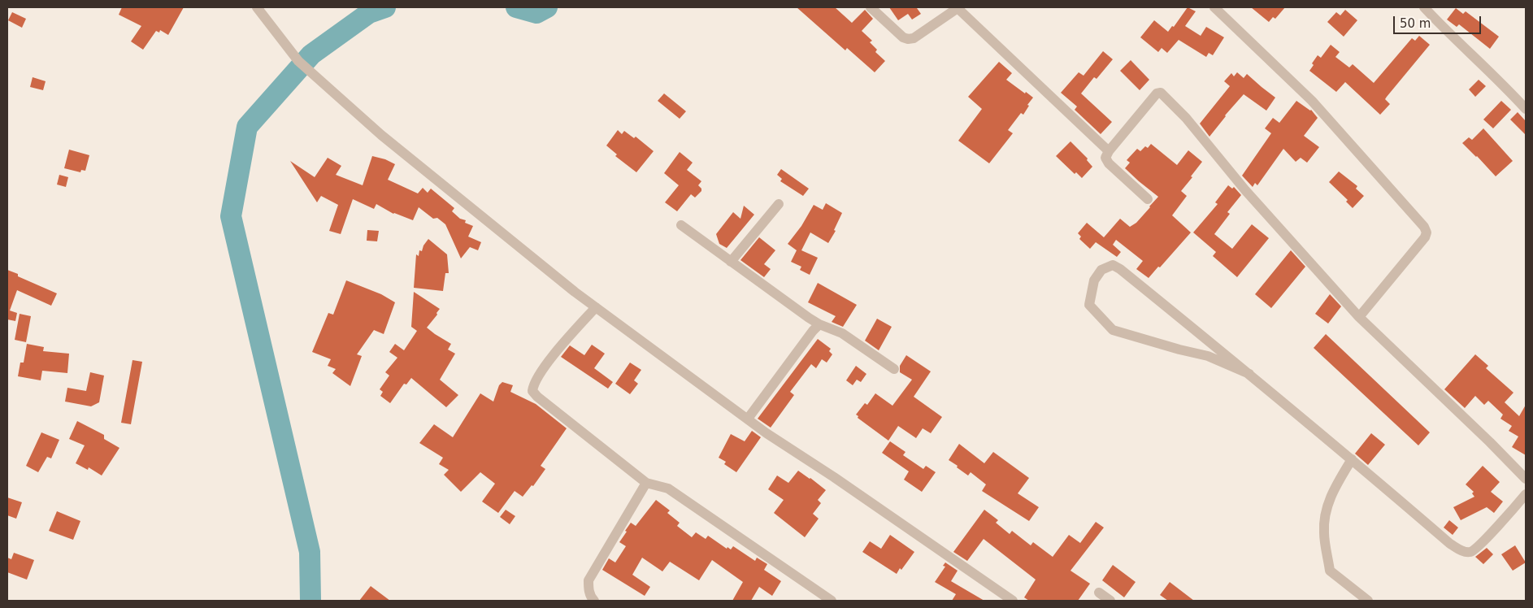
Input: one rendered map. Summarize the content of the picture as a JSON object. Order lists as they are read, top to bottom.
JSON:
{
  "scale_bar": "50 m"
}
